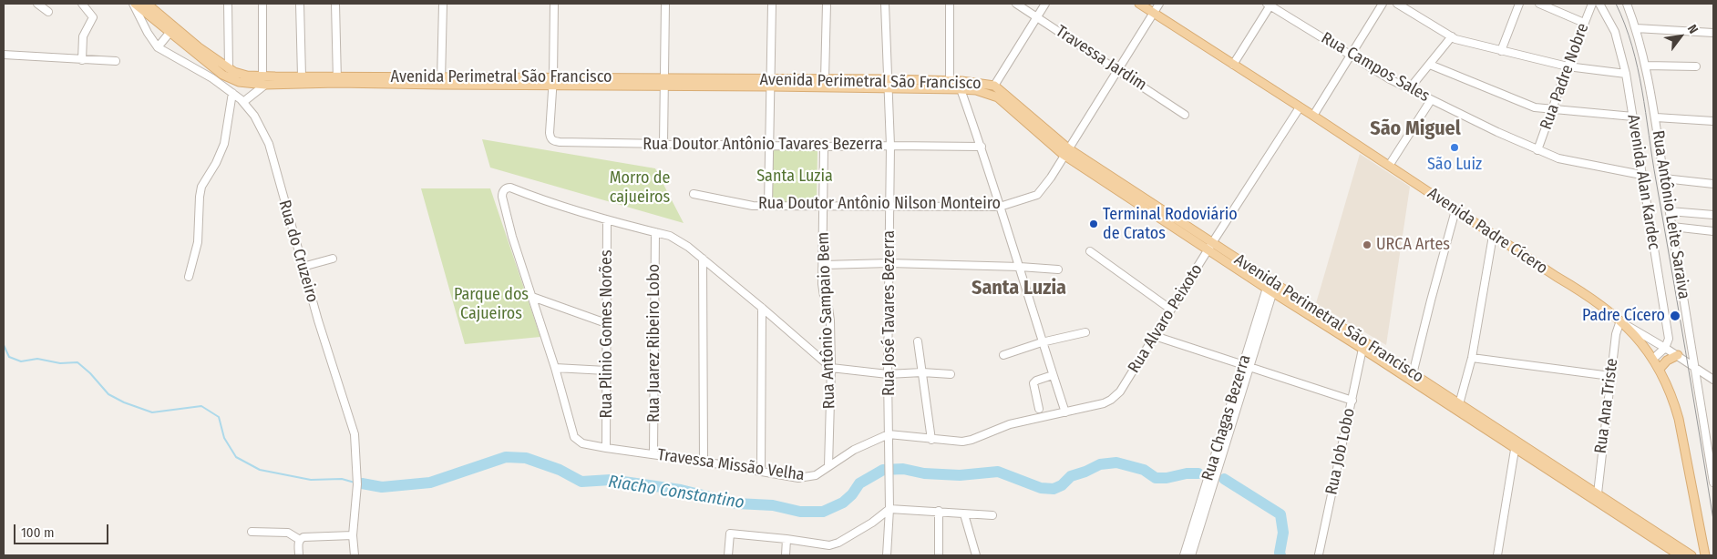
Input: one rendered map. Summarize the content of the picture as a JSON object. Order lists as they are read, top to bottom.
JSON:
{
  "streets": {
    "main road": ["Avenida Perimetral São Francisco", "Avenida Padre Cícero"],
    "street": [
      "Travessa Jardim",
      "Rua Campos Sales",
      "Rua Padre Nobre",
      "Rua Doutor Antônio Tavares Bezerra",
      "Avenida Alan Kardec",
      "Rua Doutor Antônio Nilson Monteiro",
      "Rua Antônio Leite Saraiva",
      "Rua do Cruzeiro",
      "Rua José Tavares Bezerra",
      "Rua Alvaro Peixoto",
      "Rua Antônio Sampaio Bem",
      "Rua Plinio Gomes Norões",
      "Rua Juarez Ribeiro Lobo",
      "Rua Ana Triste",
      "Rua Chagas Bezerra",
      "Rua Job Lobo",
      "Travessa Missão Velha"
    ]
  },
  "crossings": [
    ["Travessa Jardim", "Rua Doutor Antônio Nilson Monteiro"],
    ["Rua Campos Sales", "Rua Padre Nobre"],
    ["Rua Campos Sales", "Avenida Alan Kardec"],
    ["Avenida Perimetral São Francisco", "Rua Doutor Antônio Tavares Bezerra"],
    ["Avenida Perimetral São Francisco", "Rua Doutor Antônio Nilson Monteiro"],
    ["Avenida Perimetral São Francisco", "Rua do Cruzeiro"],
    ["Avenida Perimetral São Francisco", "Rua José Tavares Bezerra"],
    ["Avenida Perimetral São Francisco", "Rua Alvaro Peixoto"],
    ["Avenida Perimetral São Francisco", "Rua Ana Triste"],
    ["Avenida Perimetral São Francisco", "Rua Chagas Bezerra"],
    ["Avenida Perimetral São Francisco", "Rua Job Lobo"],
    ["Rua Doutor Antônio Tavares Bezerra", "Rua José Tavares Bezerra"],
    ["Rua Doutor Antônio Tavares Bezerra", "Rua Antônio Sampaio Bem"],
    ["Rua Doutor Antônio Nilson Monteiro", "Avenida Padre Cícero"],
    ["Rua Doutor Antônio Nilson Monteiro", "Rua José Tavares Bezerra"],
    ["Rua Doutor Antônio Nilson Monteiro", "Rua Antônio Sampaio Bem"],
    ["Avenida Padre Cícero", "Rua Alvaro Peixoto"],
    ["Avenida Padre Cícero", "Rua Ana Triste"],
    ["Rua José Tavares Bezerra", "Travessa Missão Velha"],
    ["Rua Antônio Sampaio Bem", "Travessa Missão Velha"],
    ["Rua Plinio Gomes Norões", "Travessa Missão Velha"],
    ["Rua Juarez Ribeiro Lobo", "Travessa Missão Velha"]
  ],
  "districts": ["São Miguel", "Santa Luzia"],
  "water": ["Riacho Constantino"],
  "parks": ["Santa Luzia", "Morro de cajueiros", "Parque dos Cajueiros"],
  "places": [
    "São Luiz",
    "Terminal Rodoviário de Cratos",
    "URCA Artes",
    "Padre Cícero"
  ],
  "scale_bar": "100 m",
  "north": "top right"
}
